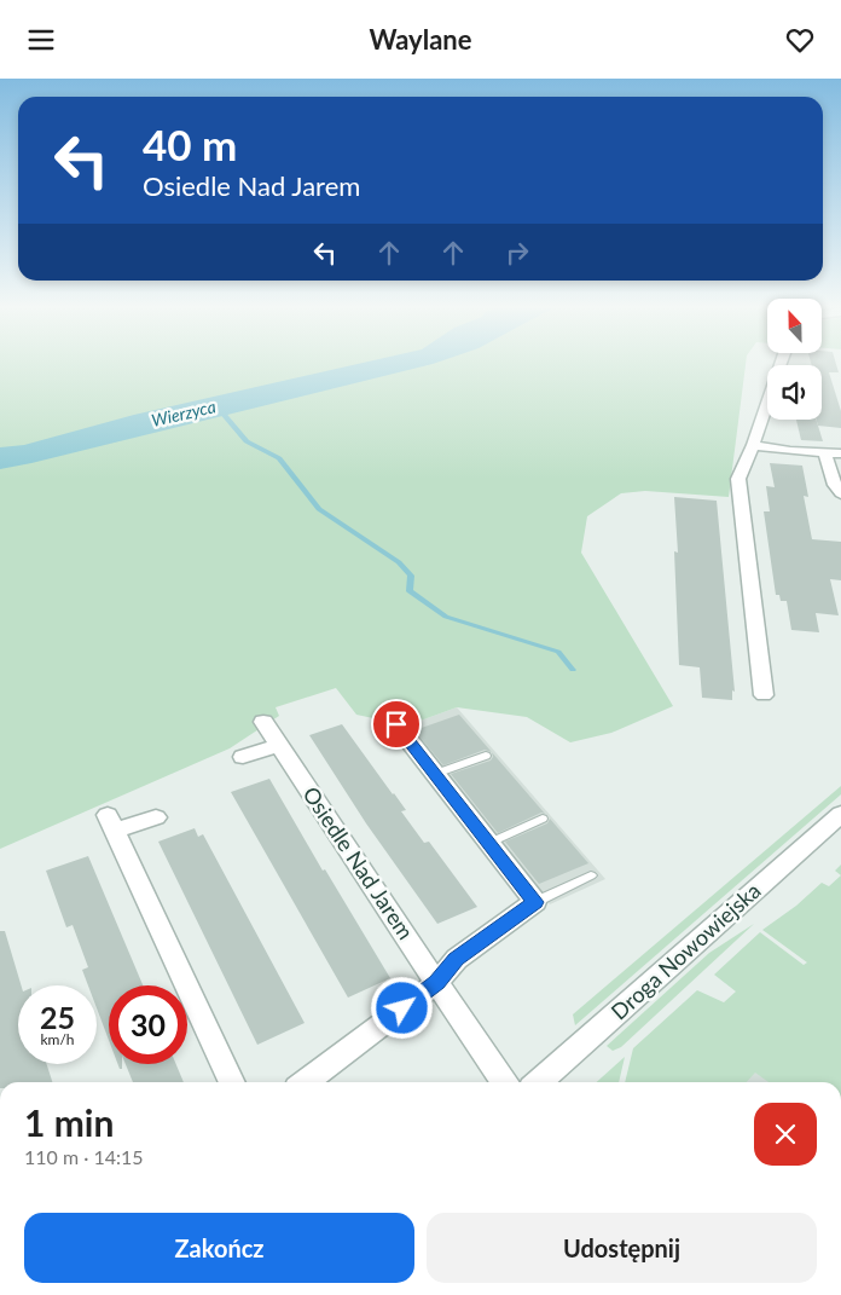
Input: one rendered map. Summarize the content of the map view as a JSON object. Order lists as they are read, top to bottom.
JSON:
{
  "streets": {
    "street": ["Osiedle Nad Jarem", "Droga Nowowiejska"]
  },
  "water": ["Wierzyca"],
  "north": "top",
  "page": {
    "header": "Waylane",
    "turn": ["40 m", "Osiedle Nad Jarem"],
    "speed": "25 km/h",
    "limit": "30",
    "heading": ["1 min", "110 m · 14:15"],
    "buttons": ["Zakończ", "Udostępnij"]
  }
}
